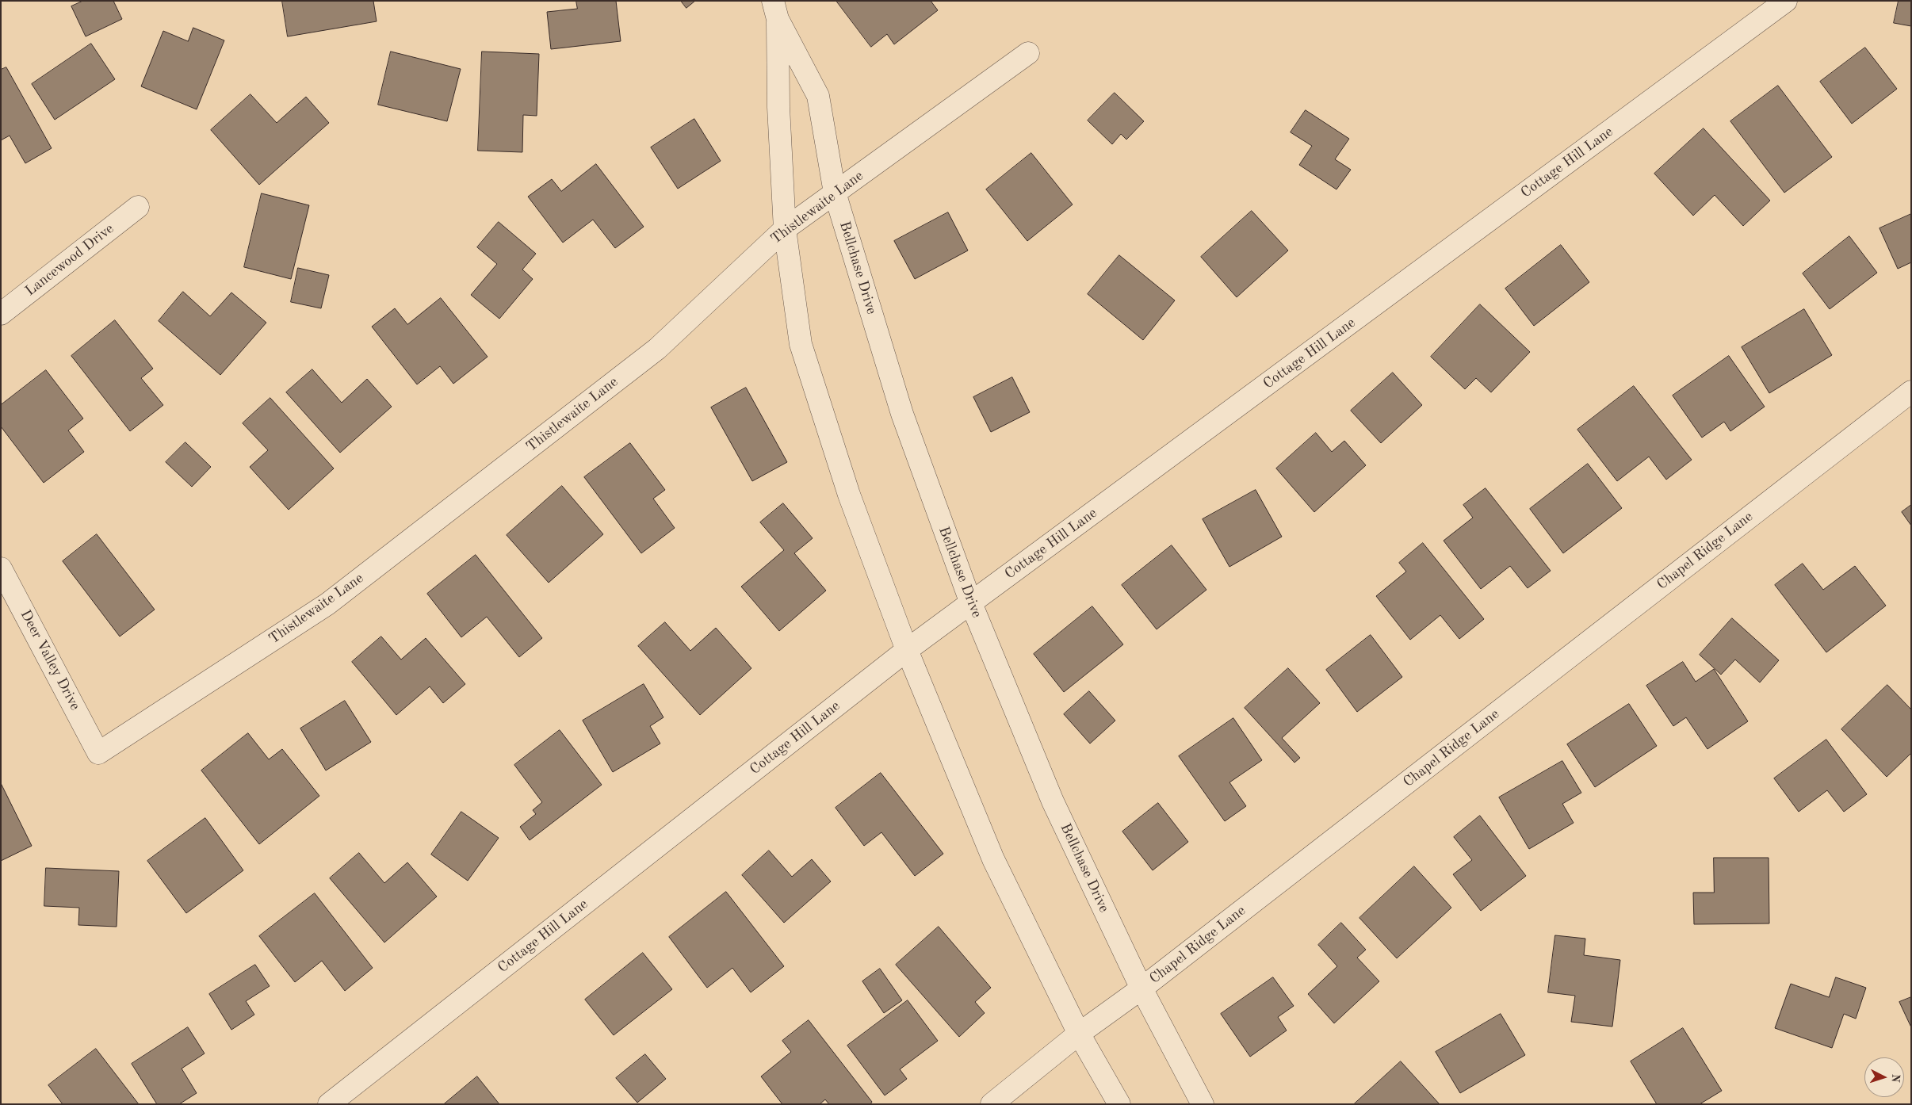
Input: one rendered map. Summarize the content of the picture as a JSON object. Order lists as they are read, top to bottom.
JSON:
{
  "streets": {
    "street": [
      "Cottage Hill Lane",
      "Thistlewaite Lane",
      "Lancewood Drive",
      "Bellchase Drive",
      "Chapel Ridge Lane",
      "Deer Valley Drive"
    ]
  },
  "crossings": [
    ["Cottage Hill Lane", "Bellchase Drive"],
    ["Thistlewaite Lane", "Bellchase Drive"],
    ["Thistlewaite Lane", "Deer Valley Drive"],
    ["Bellchase Drive", "Chapel Ridge Lane"]
  ],
  "north": "right"
}
